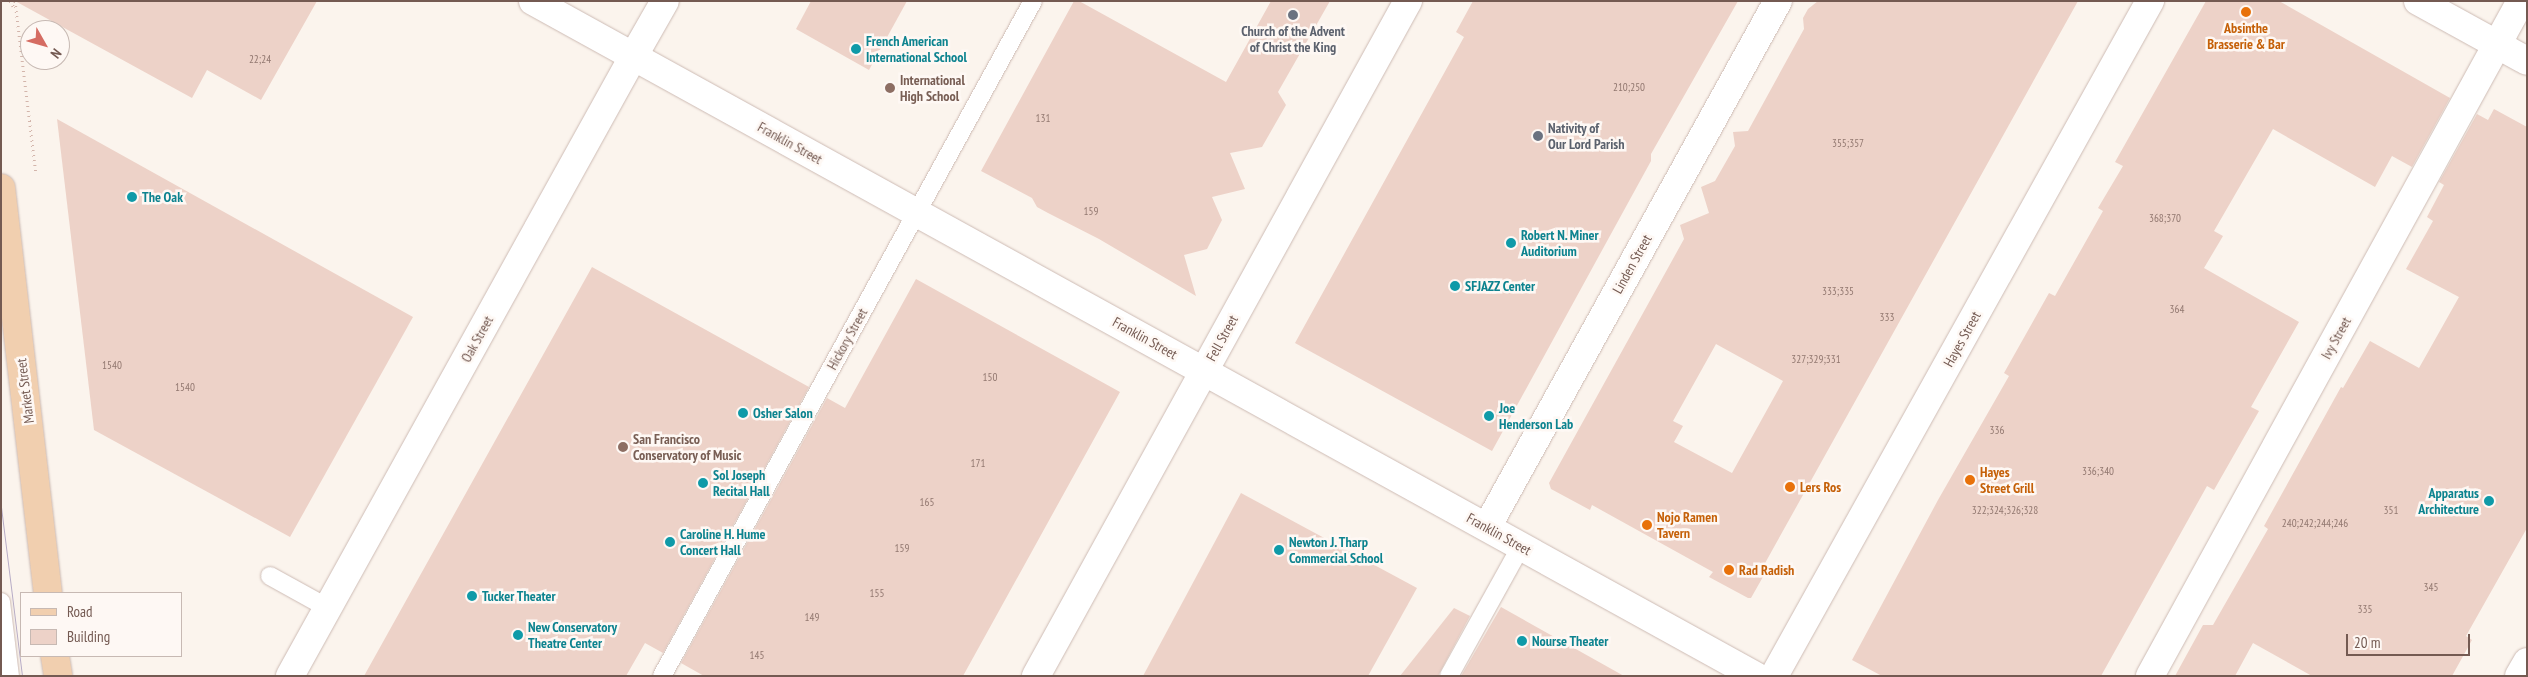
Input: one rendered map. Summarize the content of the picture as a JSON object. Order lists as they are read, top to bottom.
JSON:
{
  "streets": {
    "main road": [
      "Franklin Street",
      "Linden Street",
      "Fell Street",
      "Ivy Street",
      "Oak Street",
      "Hayes Street",
      "Market Street"
    ],
    "lane": ["Hickory Street"]
  },
  "crossings": [
    ["Franklin Street", "Linden Street"],
    ["Franklin Street", "Fell Street"],
    ["Franklin Street", "Oak Street"],
    ["Franklin Street", "Hickory Street"]
  ],
  "places": [
    "Absinthe Brasserie & Bar",
    "Church of the Advent of Christ the King",
    "French American International School",
    "International High School",
    "Nativity of Our Lord Parish",
    "The Oak",
    "Robert N. Miner Auditorium",
    "SFJAZZ Center",
    "Osher Salon",
    "Joe Henderson Lab",
    "San Francisco Conservatory of Music",
    "Hayes Street Grill",
    "Sol Joseph Recital Hall",
    "Lers Ros",
    "Apparatus Architecture",
    "Nojo Ramen Tavern",
    "Caroline H. Hume Concert Hall",
    "Newton J. Tharp Commercial School",
    "Rad Radish",
    "Tucker Theater",
    "New Conservatory Theatre Center",
    "Nourse Theater"
  ],
  "house_numbers": [
    "22;24",
    "210;250",
    "131",
    "355;357",
    "159",
    "368;370",
    "333;335",
    "364",
    "333",
    "327;329;331",
    "1540",
    "150",
    "1540",
    "336",
    "171",
    "336;340",
    "165",
    "322;324;326;328",
    "351",
    "240;242;244;246",
    "159",
    "345",
    "155",
    "335",
    "149",
    "145"
  ],
  "legend": ["Road", "Building"],
  "scale_bar": "20 m",
  "north": "bottom right"
}
